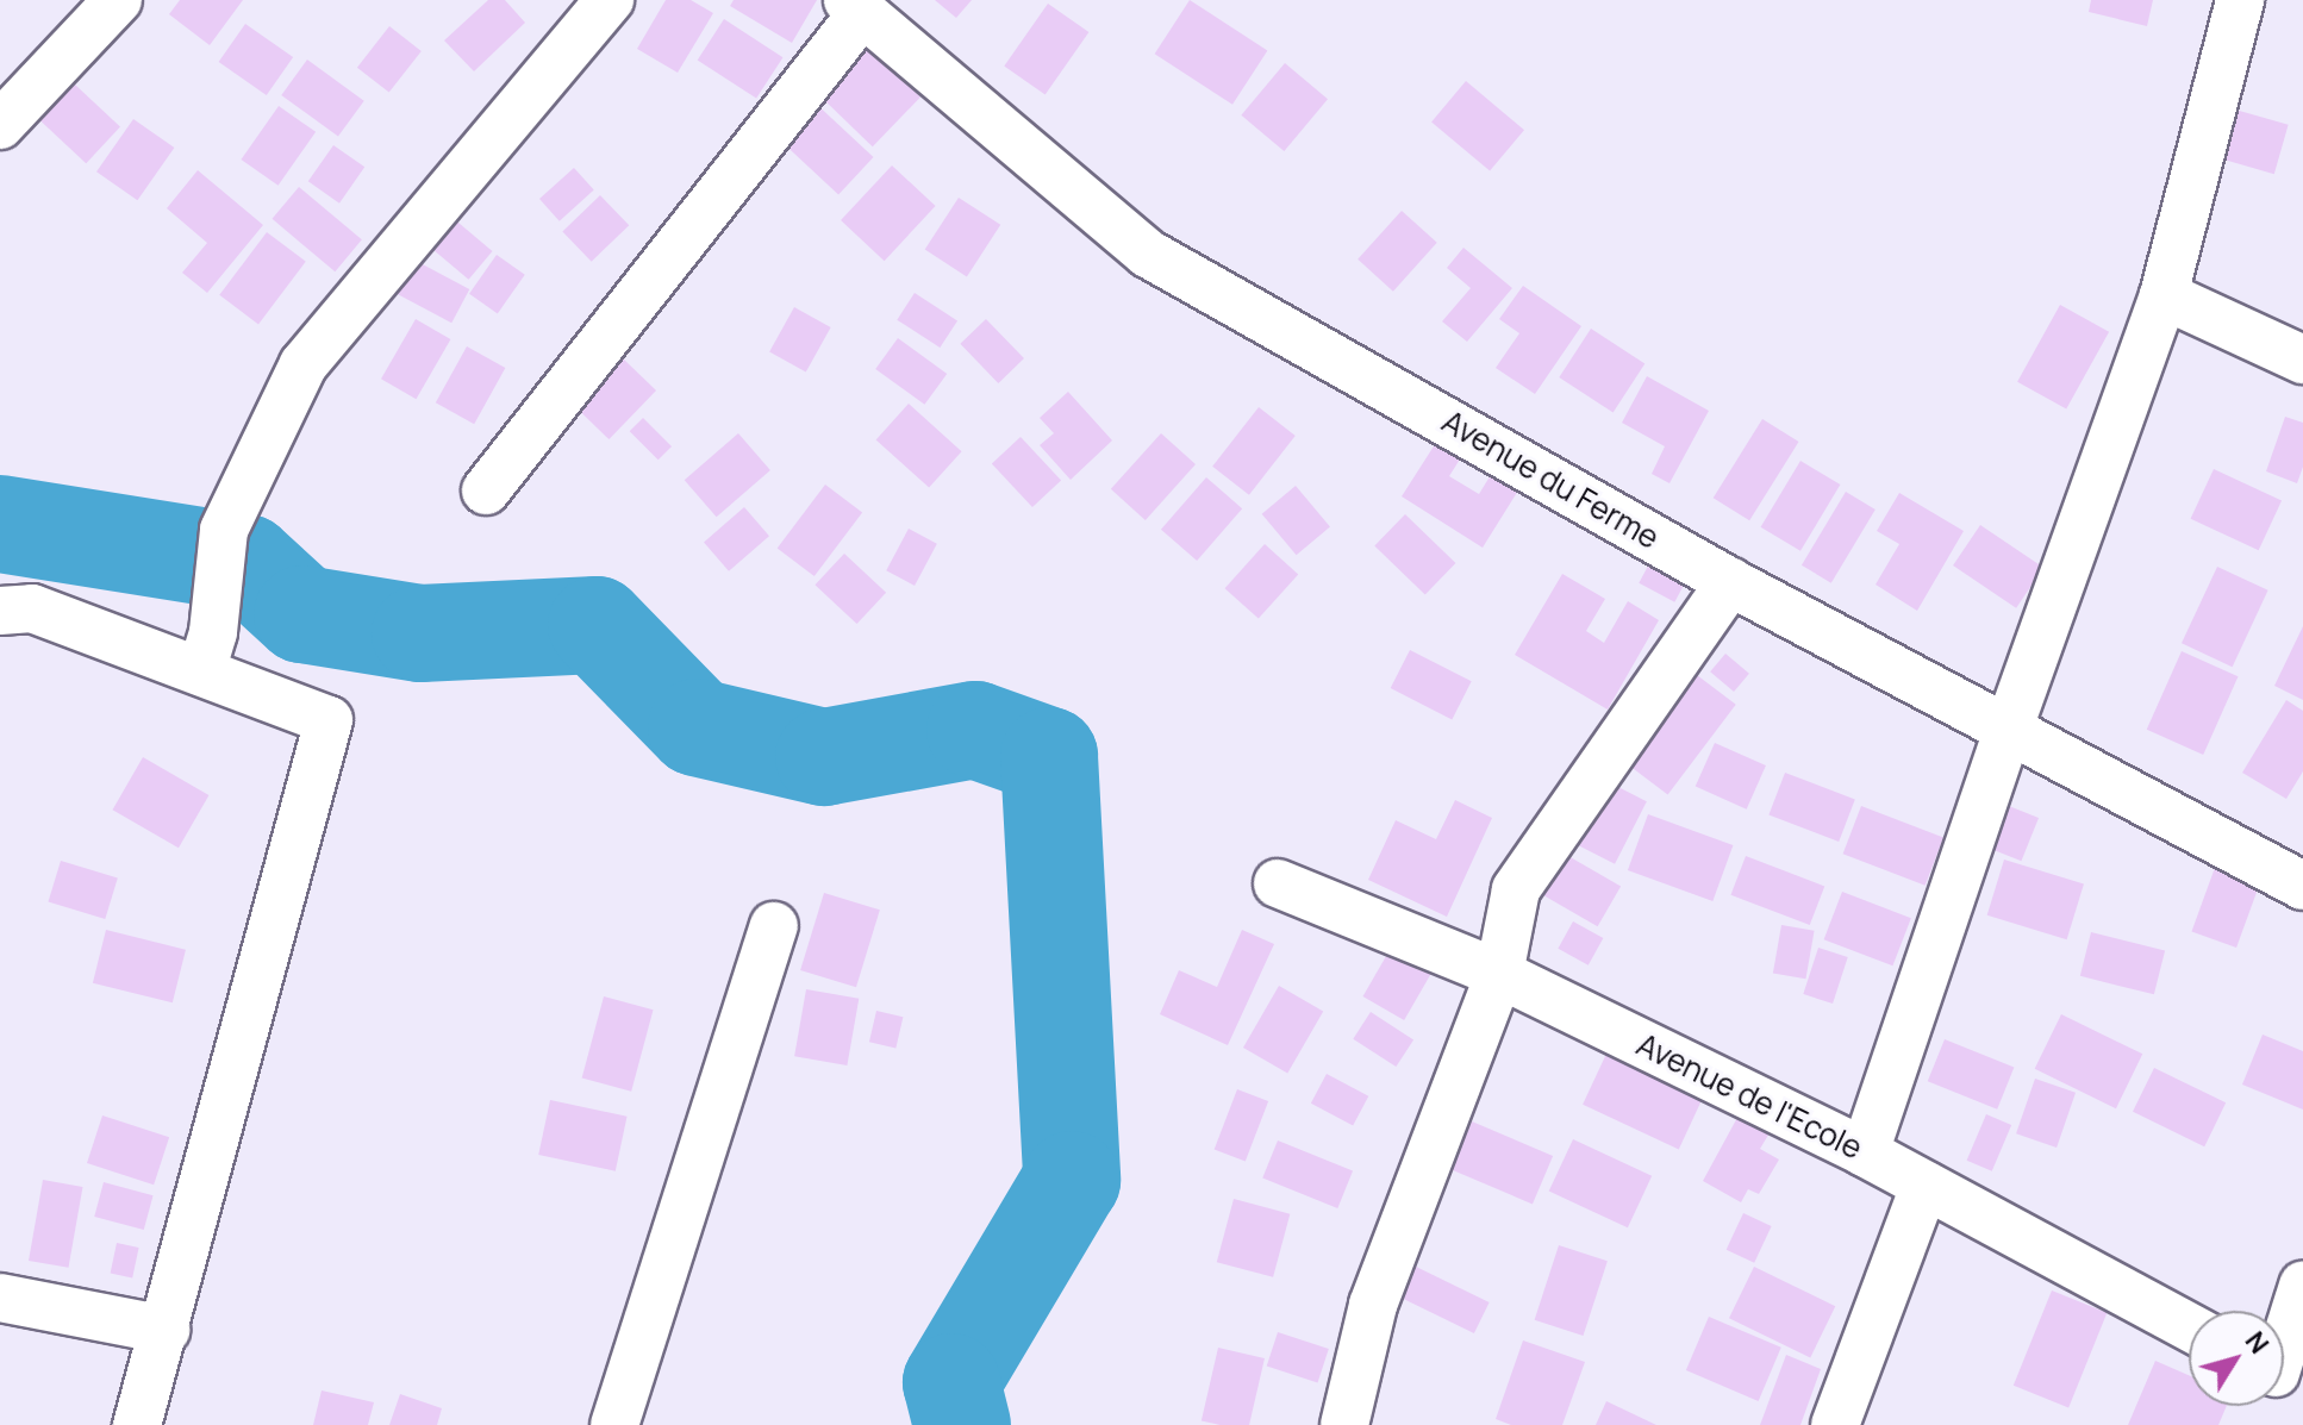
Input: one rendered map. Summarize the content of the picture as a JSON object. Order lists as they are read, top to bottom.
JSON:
{
  "streets": {
    "street": ["Avenue du Ferme", "Avenue de l'Ecole"]
  },
  "north": "top right"
}
